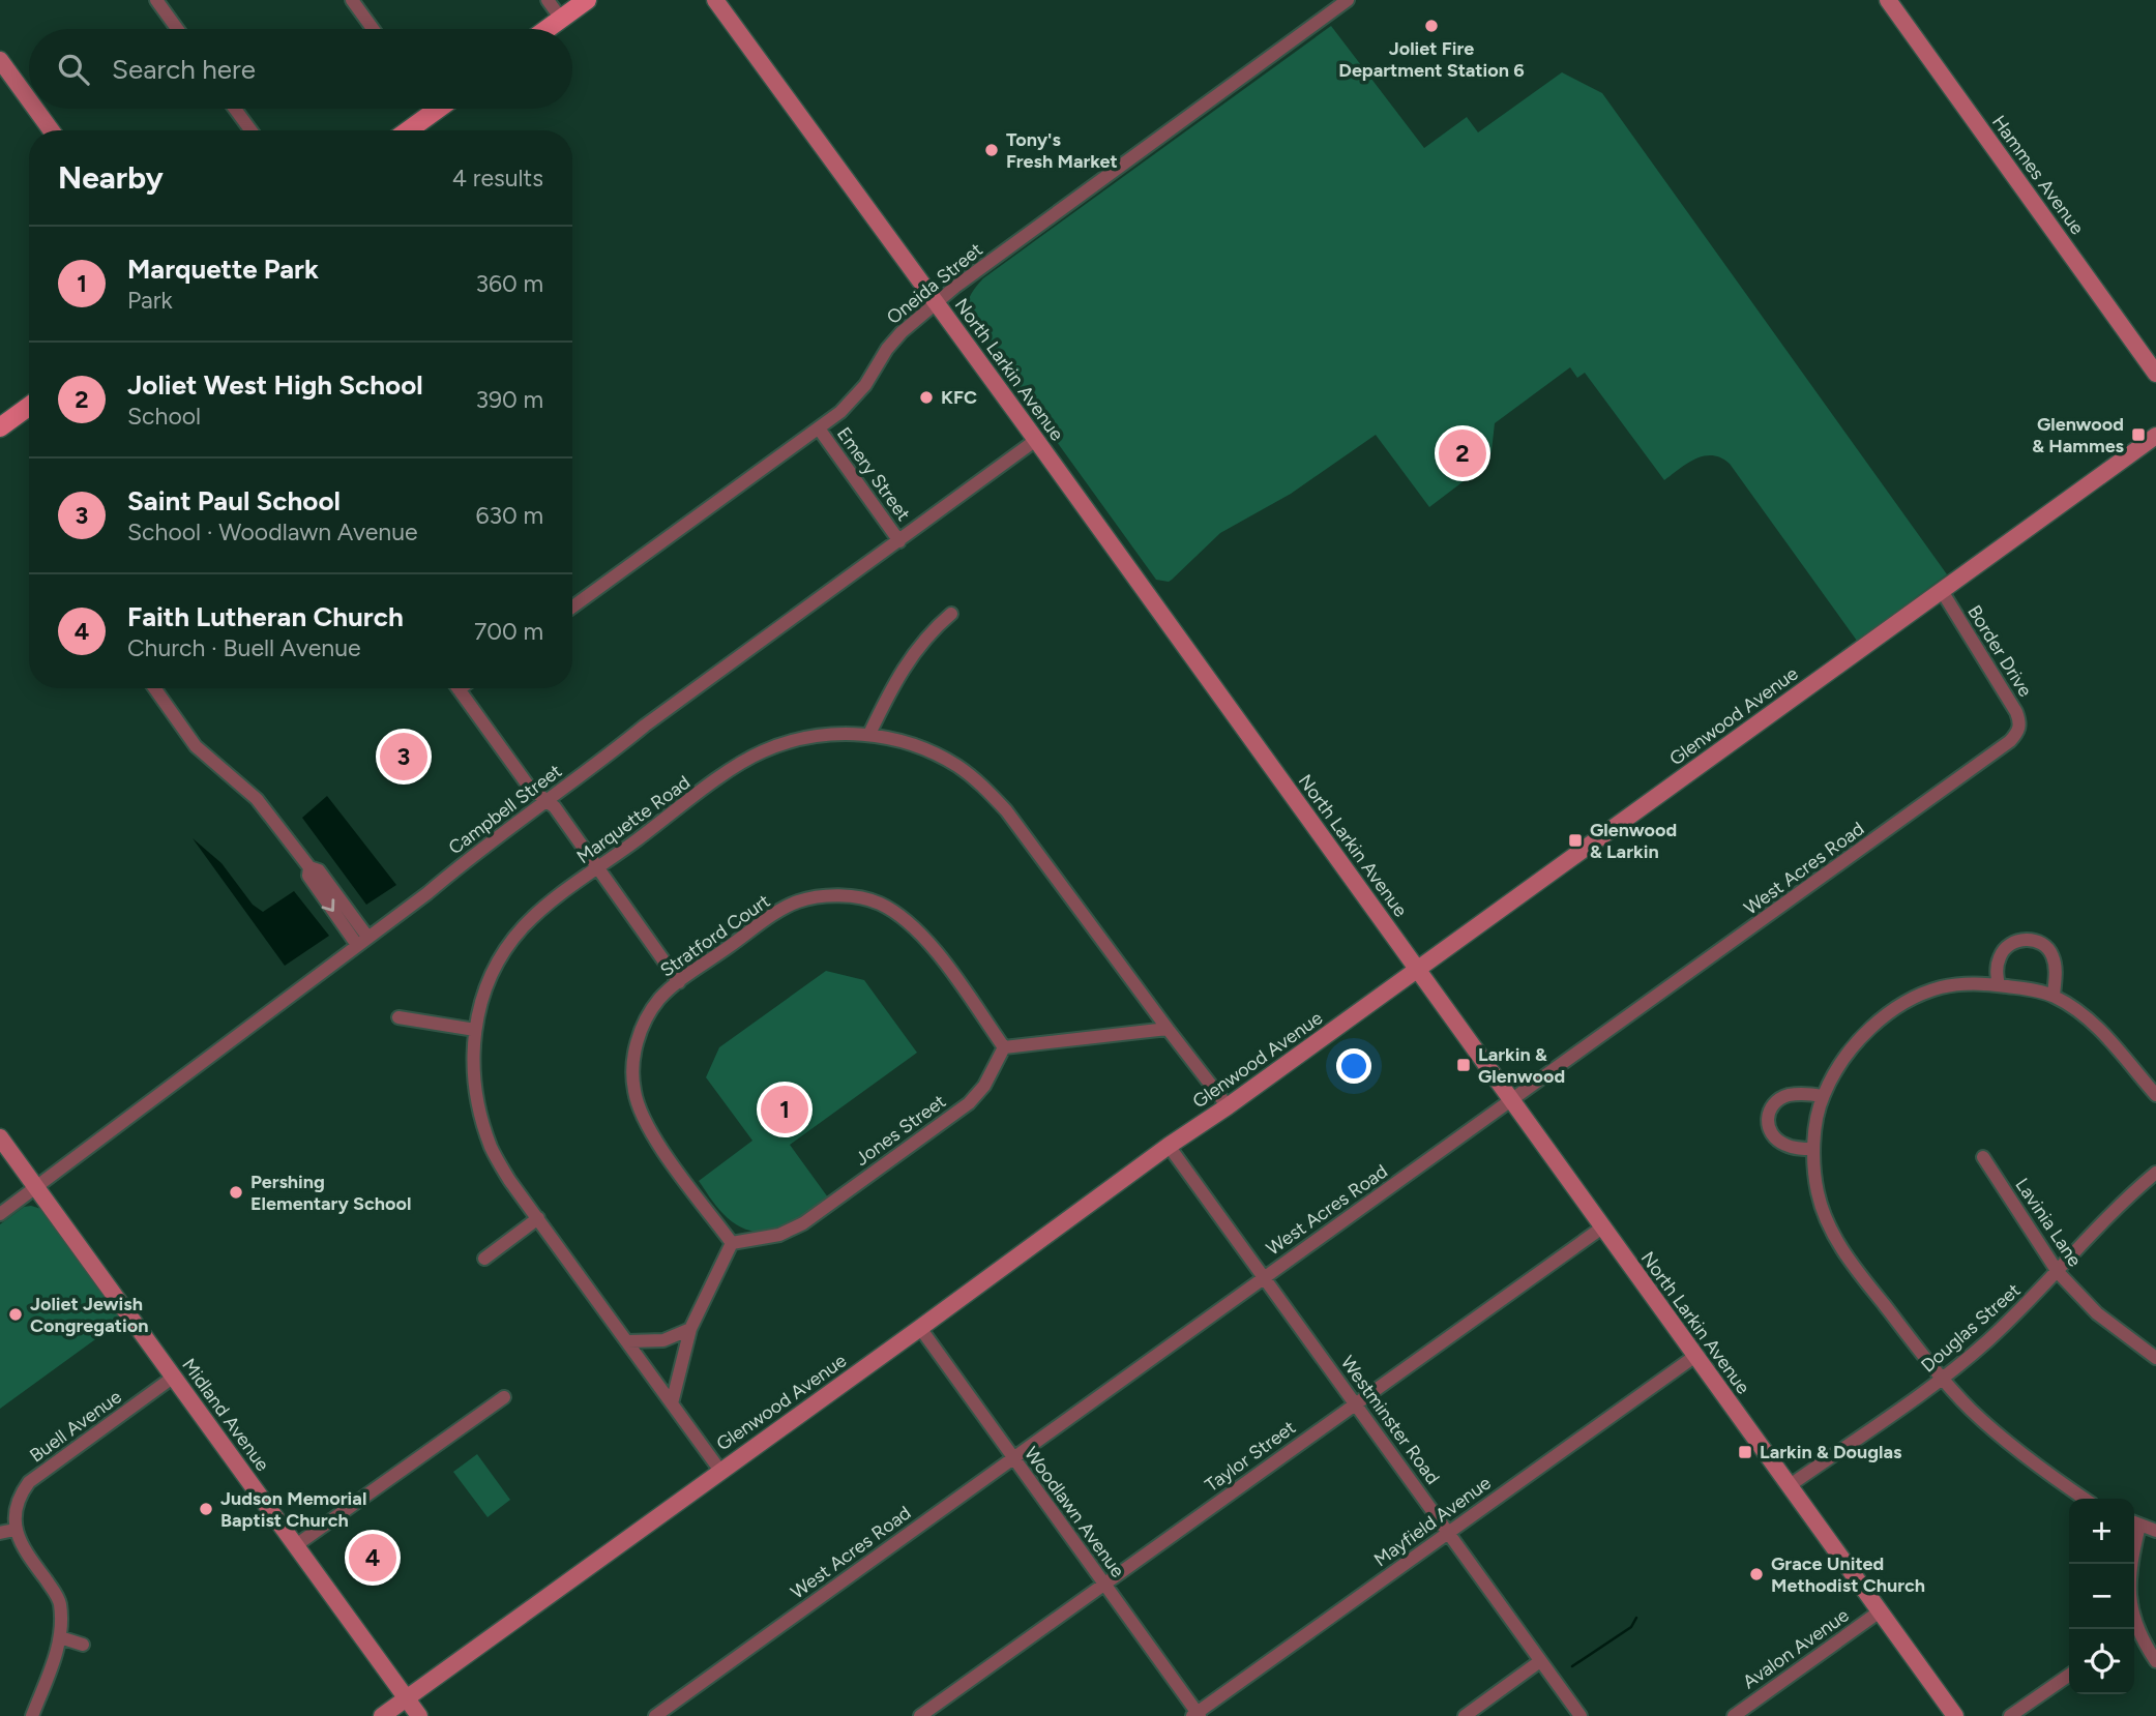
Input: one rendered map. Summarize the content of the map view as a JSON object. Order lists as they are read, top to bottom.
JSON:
{
  "streets": {
    "main road": [
      "Hammes Avenue",
      "North Larkin Avenue",
      "Glenwood Avenue",
      "Midland Avenue"
    ],
    "street": [
      "Oneida Street",
      "Emery Street",
      "Border Drive",
      "Campbell Street",
      "Marquette Road",
      "West Acres Road",
      "Stratford Court",
      "Jones Street",
      "Lavinia Lane",
      "Douglas Street",
      "Westminster Road",
      "Buell Avenue",
      "Taylor Street",
      "Woodlawn Avenue",
      "Mayfield Avenue",
      "Avalon Avenue"
    ]
  },
  "crossings": [
    ["Oneida Street", "North Larkin Avenue"],
    ["Oneida Street", "Emery Street"],
    ["North Larkin Avenue", "Glenwood Avenue"],
    ["North Larkin Avenue", "Campbell Street"],
    ["North Larkin Avenue", "West Acres Road"],
    ["North Larkin Avenue", "Douglas Street"],
    ["North Larkin Avenue", "Taylor Street"],
    ["North Larkin Avenue", "Mayfield Avenue"],
    ["North Larkin Avenue", "Avalon Avenue"],
    ["Emery Street", "Campbell Street"],
    ["Border Drive", "Glenwood Avenue"],
    ["Border Drive", "West Acres Road"],
    ["Glenwood Avenue", "Marquette Road"],
    ["Glenwood Avenue", "Midland Avenue"],
    ["Glenwood Avenue", "Westminster Road"],
    ["Glenwood Avenue", "Woodlawn Avenue"],
    ["Campbell Street", "Midland Avenue"],
    ["West Acres Road", "Westminster Road"],
    ["West Acres Road", "Woodlawn Avenue"],
    ["Stratford Court", "Jones Street"],
    ["Lavinia Lane", "Douglas Street"],
    ["Midland Avenue", "Buell Avenue"],
    ["Westminster Road", "Taylor Street"],
    ["Westminster Road", "Mayfield Avenue"],
    ["Taylor Street", "Woodlawn Avenue"],
    ["Woodlawn Avenue", "Mayfield Avenue"]
  ],
  "places": {
    "other": [
      "Joliet Fire Department Station 6",
      "Tony's Fresh Market",
      "KFC",
      "Pershing Elementary School",
      "Joliet Jewish Congregation",
      "Judson Memorial Baptist Church",
      "Grace United Methodist Church"
    ],
    "transit": [
      "Glenwood & Hammes",
      "Glenwood & Larkin",
      "Larkin & Glenwood",
      "Larkin & Douglas"
    ]
  },
  "page": {
    "search": "Search here",
    "heading": ["Nearby", "4 results"],
    "list": [
      {
        "mark": "1",
        "name": "Marquette Park",
        "note": "Park",
        "value": "360 m"
      },
      {
        "mark": "2",
        "name": "Joliet West High School",
        "note": "School",
        "value": "390 m"
      },
      {
        "mark": "3",
        "name": "Saint Paul School",
        "note": "School · Woodlawn Avenue",
        "value": "630 m"
      },
      {
        "mark": "4",
        "name": "Faith Lutheran Church",
        "note": "Church · Buell Avenue",
        "value": "700 m"
      }
    ],
    "pins": [
      "2",
      "3",
      "1",
      "4"
    ],
    "map_buttons": ["+", "−"]
  }
}
